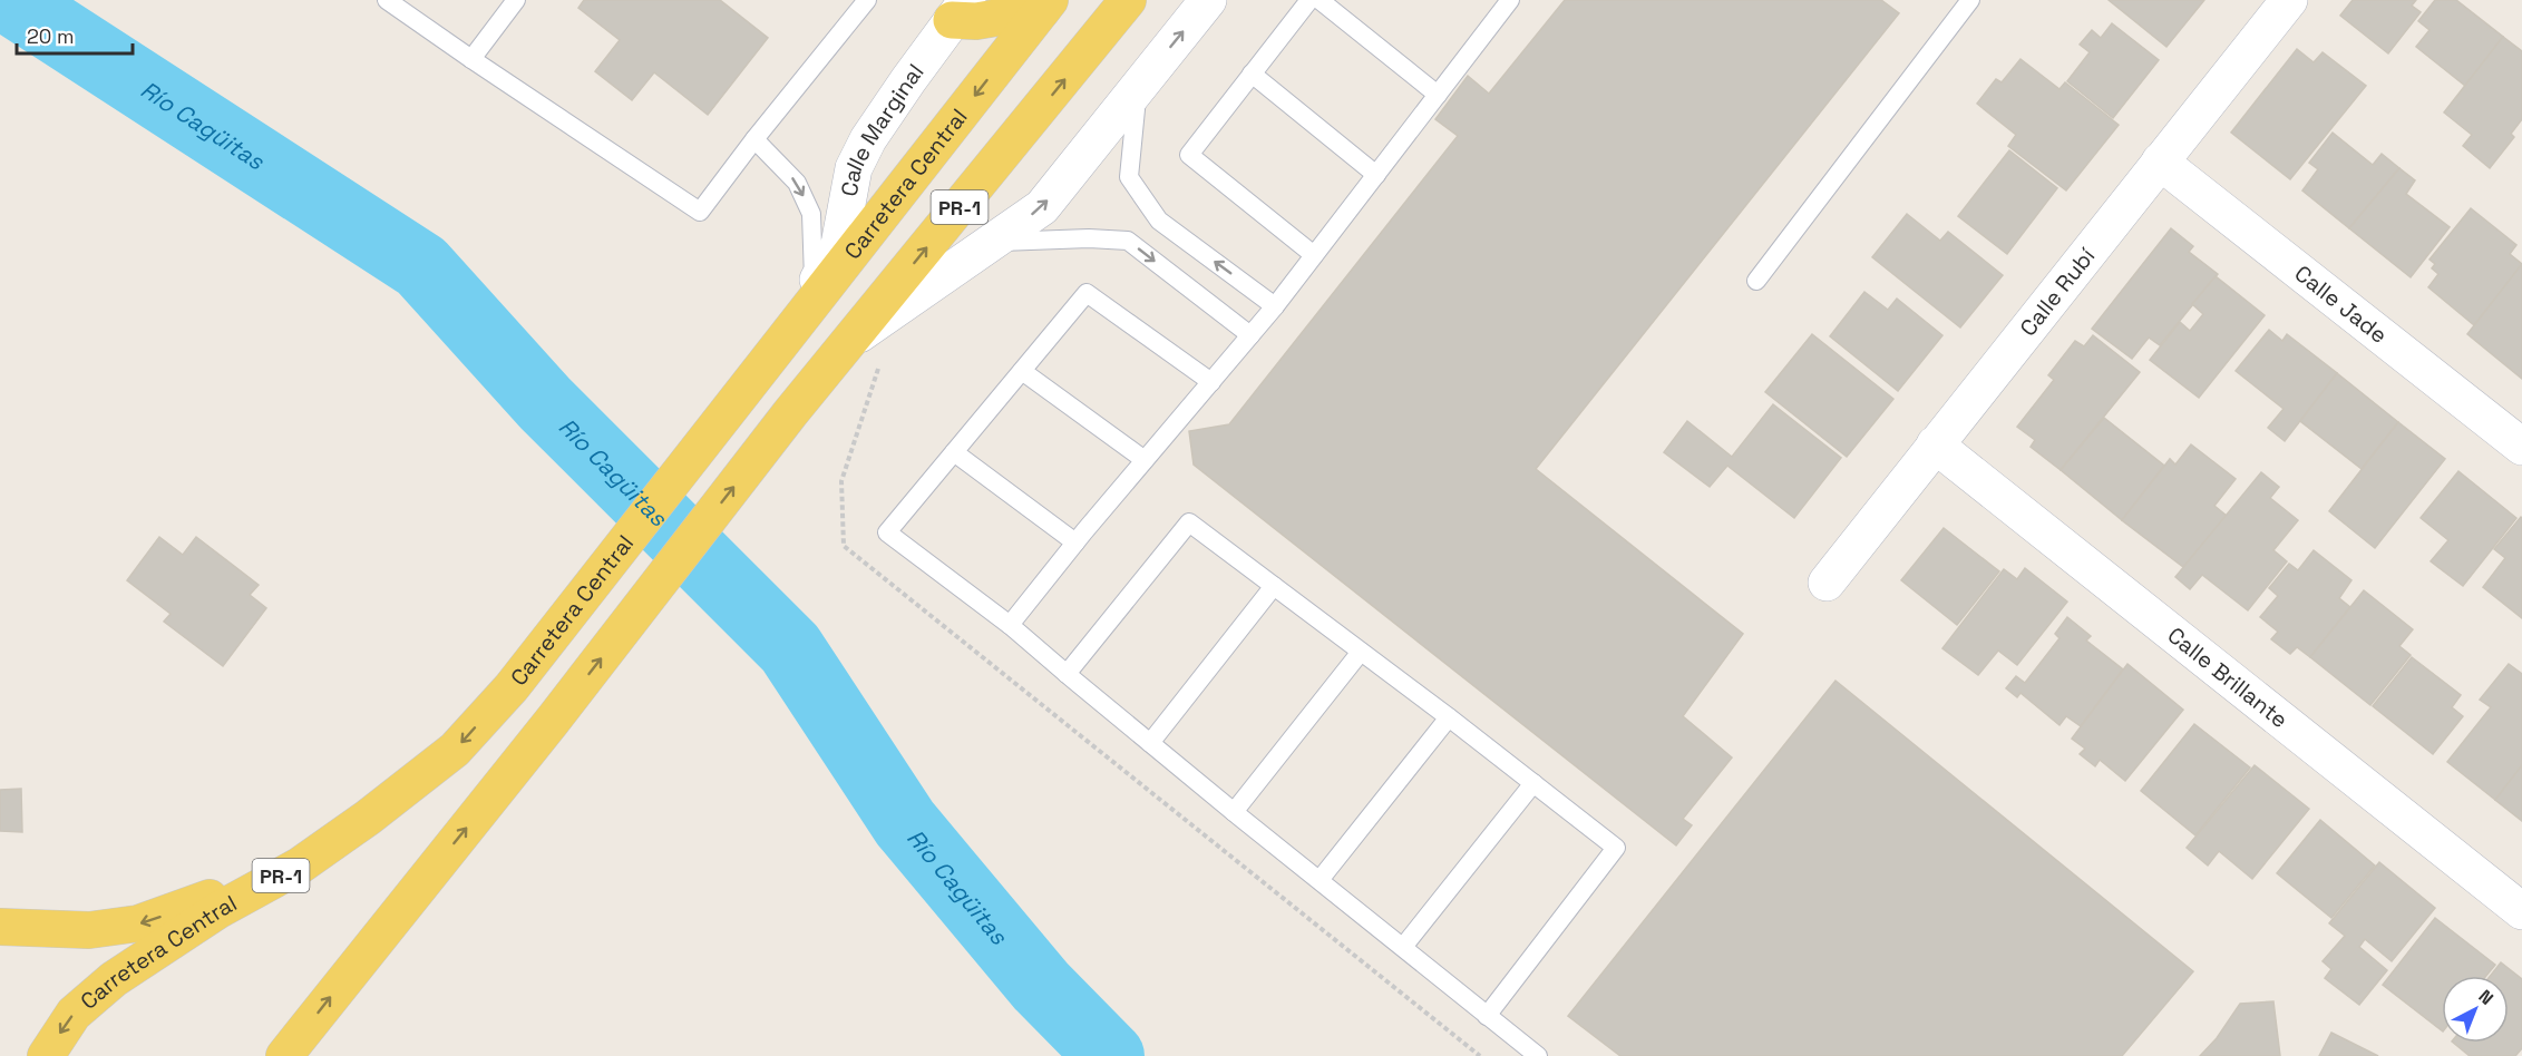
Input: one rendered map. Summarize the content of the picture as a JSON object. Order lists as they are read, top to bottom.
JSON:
{
  "streets": {
    "main road": ["Carretera Central", "PR-1"],
    "street": [
      "Calle Marginal",
      "Calle Rubí",
      "Calle Jade",
      "Calle Brillante"
    ]
  },
  "crossings": [
    ["Calle Marginal", "Carretera Central"],
    ["Calle Rubí", "Calle Jade"],
    ["Calle Rubí", "Calle Brillante"]
  ],
  "water": ["Río Cagüitas"],
  "scale_bar": "20 m",
  "north": "top right"
}
